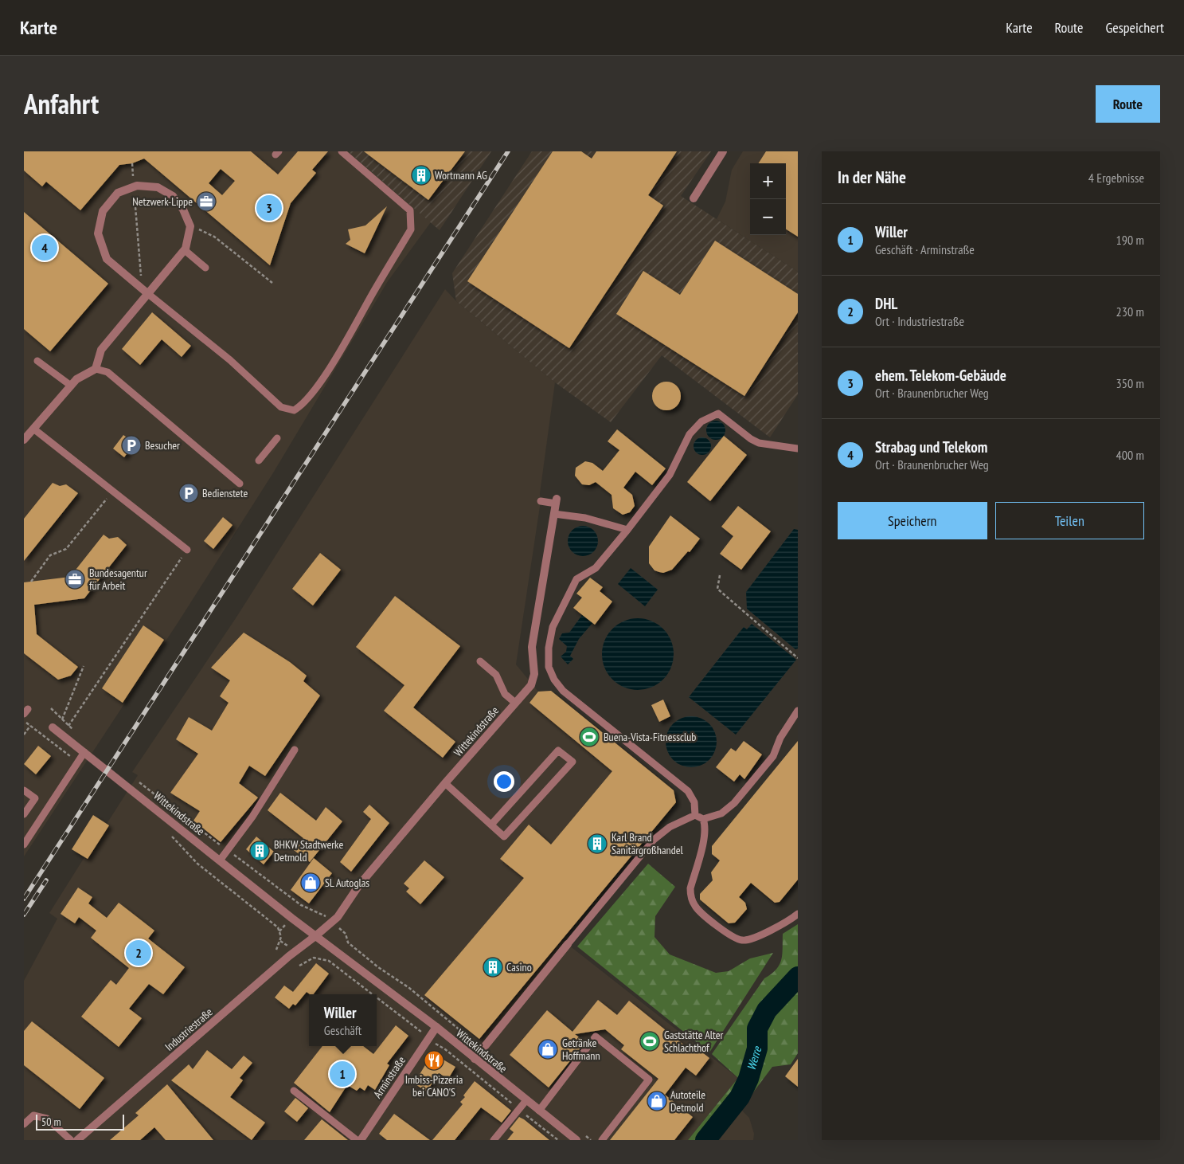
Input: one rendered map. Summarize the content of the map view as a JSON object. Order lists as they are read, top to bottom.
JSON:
{
  "streets": {
    "street": ["Wittekindstraße", "Industriestraße", "Arminstraße"]
  },
  "crossings": [
    ["Wittekindstraße", "Industriestraße"],
    ["Wittekindstraße", "Arminstraße"]
  ],
  "water": ["Werre"],
  "places": {
    "building": [
      "Wortmann AG",
      "Karl Brand Sanitärgroßhandel",
      "BHKW Stadtwerke Detmold",
      "Casino"
    ],
    "office": ["Netzwerk-Lippe", "Bundesagentur für Arbeit"],
    "parking": ["Besucher", "Bedienstete"],
    "sports": ["Buena-Vista-Fitnessclub", "Gaststätte Alter Schlachthof"],
    "shop": ["SL Autoglas", "Getränke Hoffmann", "Autoteile Detmold"],
    "restaurant": ["Imbiss-Pizzeria bei CANO'S"]
  },
  "scale_bar": "50 m",
  "page": {
    "header": "Karte",
    "nav": ["Karte", "Route", "Gespeichert"],
    "title": "Anfahrt",
    "buttons": [
      "Route",
      ["Speichern", "Teilen"]
    ],
    "heading": ["In der Nähe", "4 Ergebnisse"],
    "map_buttons": ["+", "−"],
    "pins": [
      "3",
      "4",
      "2",
      "1"
    ],
    "list": [
      {
        "mark": "1",
        "name": "Willer",
        "note": "Geschäft · Arminstraße",
        "value": "190 m"
      },
      {
        "mark": "2",
        "name": "DHL",
        "note": "Ort · Industriestraße",
        "value": "230 m"
      },
      {
        "mark": "3",
        "name": "ehem. Telekom-Gebäude",
        "note": "Ort · Braunenbrucher Weg",
        "value": "350 m"
      },
      {
        "mark": "4",
        "name": "Strabag und Telekom",
        "note": "Ort · Braunenbrucher Weg",
        "value": "400 m"
      }
    ],
    "popup": ["Willer", "Geschäft"],
    "scale": "50 m"
  }
}
